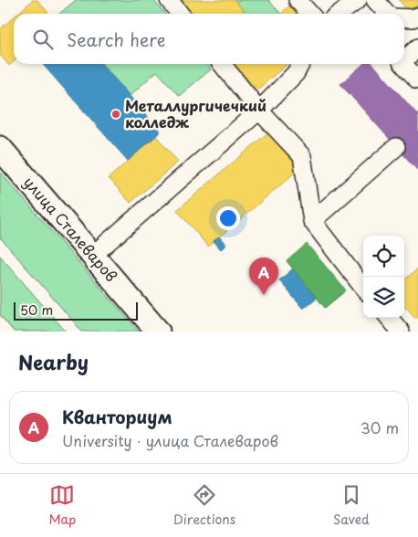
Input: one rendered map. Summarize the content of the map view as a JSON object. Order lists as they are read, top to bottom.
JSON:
{
  "streets": {
    "main road": ["улица Сталеваров"]
  },
  "places": ["Металлургичечкий колледж"],
  "scale_bar": "50 m",
  "page": {
    "search": "Search here",
    "pins": "A",
    "scale": "50 m",
    "heading": "Nearby",
    "list": [
      {
        "mark": "A",
        "name": "Кванториум",
        "note": "University · улица Сталеваров",
        "value": "30 m"
      }
    ],
    "nav": ["Map", "Directions", "Saved"]
  }
}
